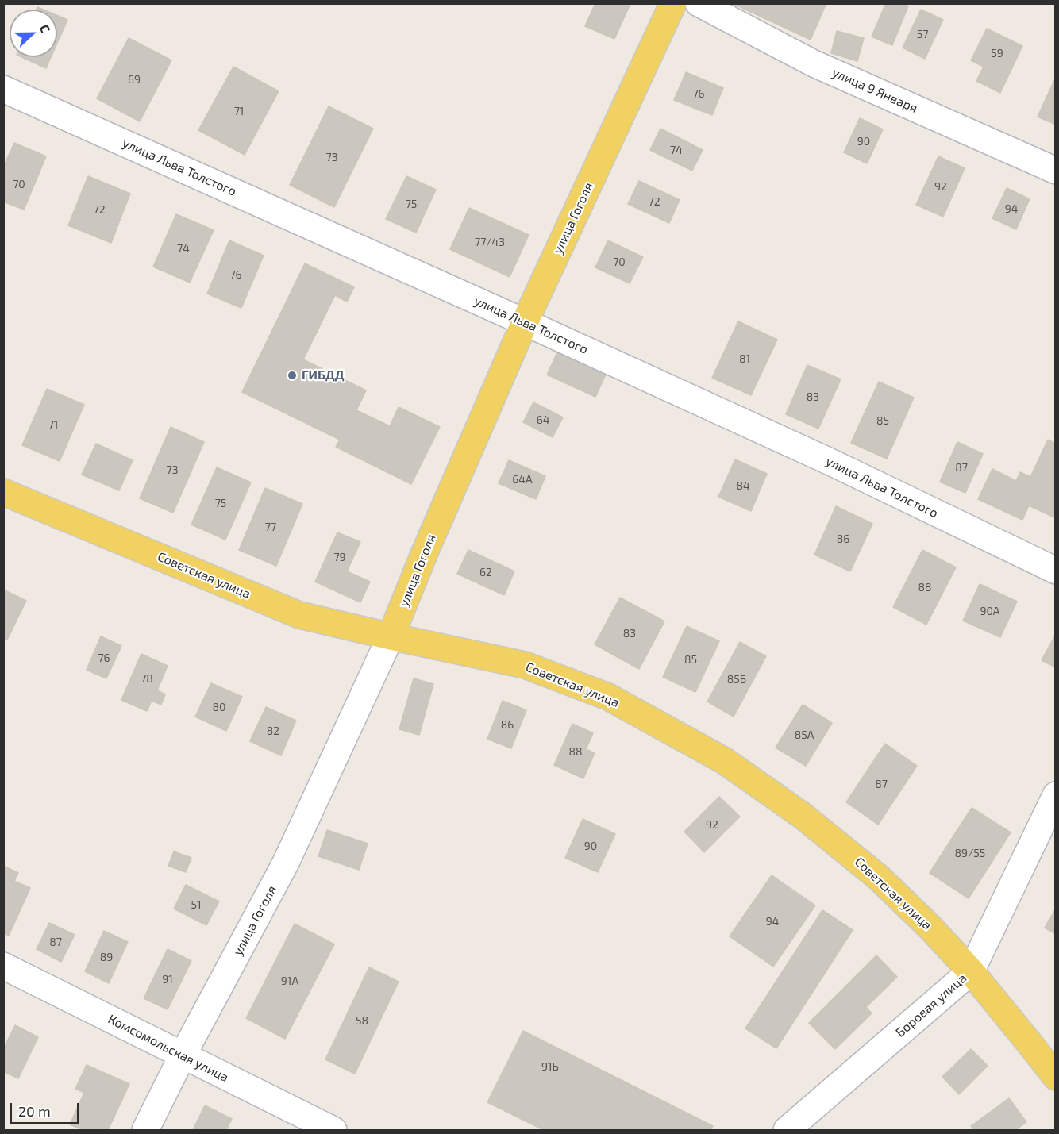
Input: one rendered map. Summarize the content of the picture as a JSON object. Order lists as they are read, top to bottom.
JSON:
{
  "streets": {
    "main road": ["улица Гоголя", "Советская улица"],
    "street": [
      "улица 9 Января",
      "улица Льва Толстого",
      "Боровая улица",
      "Комсомольская улица"
    ]
  },
  "crossings": [
    ["улица Льва Толстого", "улица Гоголя"],
    ["улица Гоголя", "Советская улица"],
    ["улица Гоголя", "Комсомольская улица"],
    ["Советская улица", "Боровая улица"]
  ],
  "places": ["ГИБДД"],
  "house_numbers": [
    "57",
    "59",
    "69",
    "76",
    "71",
    "90",
    "74",
    "73",
    "70",
    "92",
    "72",
    "75",
    "94",
    "72",
    "77/43",
    "74",
    "70",
    "76",
    "81",
    "83",
    "64",
    "85",
    "71",
    "87",
    "73",
    "64А",
    "84",
    "75",
    "77",
    "86",
    "79",
    "62",
    "88",
    "90А",
    "83",
    "76",
    "85",
    "78",
    "85Б",
    "80",
    "86",
    "82",
    "85А",
    "88",
    "87",
    "92",
    "90",
    "89/55",
    "51",
    "94",
    "87",
    "89",
    "91",
    "91А",
    "58",
    "91Б"
  ],
  "scale_bar": "20 m",
  "north": "right"
}
